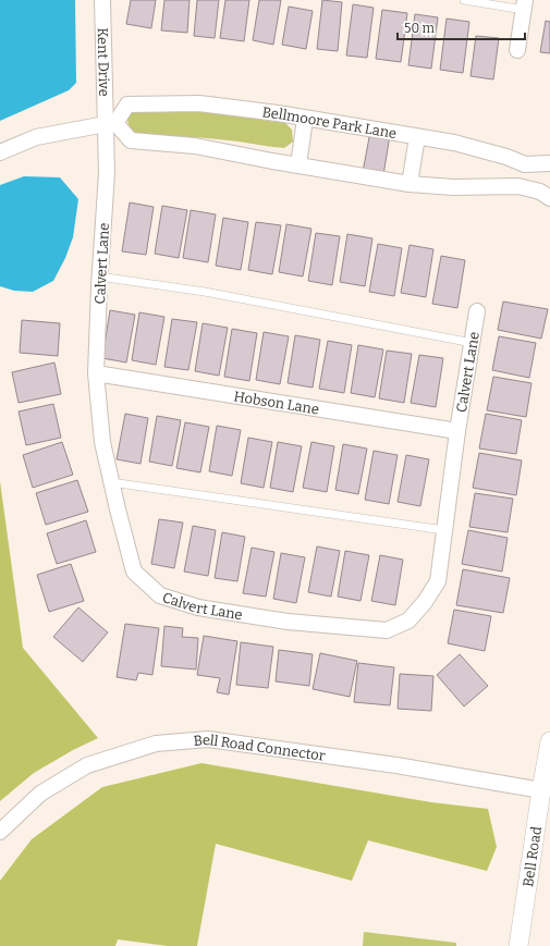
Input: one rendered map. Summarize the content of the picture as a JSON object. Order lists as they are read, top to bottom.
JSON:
{
  "streets": {
    "street": [
      "Kent Drive",
      "Bellmoore Park Lane",
      "Calvert Lane",
      "Hobson Lane",
      "Bell Road Connector",
      "Bell Road"
    ]
  },
  "crossings": [
    ["Kent Drive", "Bellmoore Park Lane"],
    ["Kent Drive", "Calvert Lane"],
    ["Bellmoore Park Lane", "Calvert Lane"],
    ["Calvert Lane", "Hobson Lane"],
    ["Bell Road Connector", "Bell Road"]
  ],
  "scale_bar": "50 m"
}
